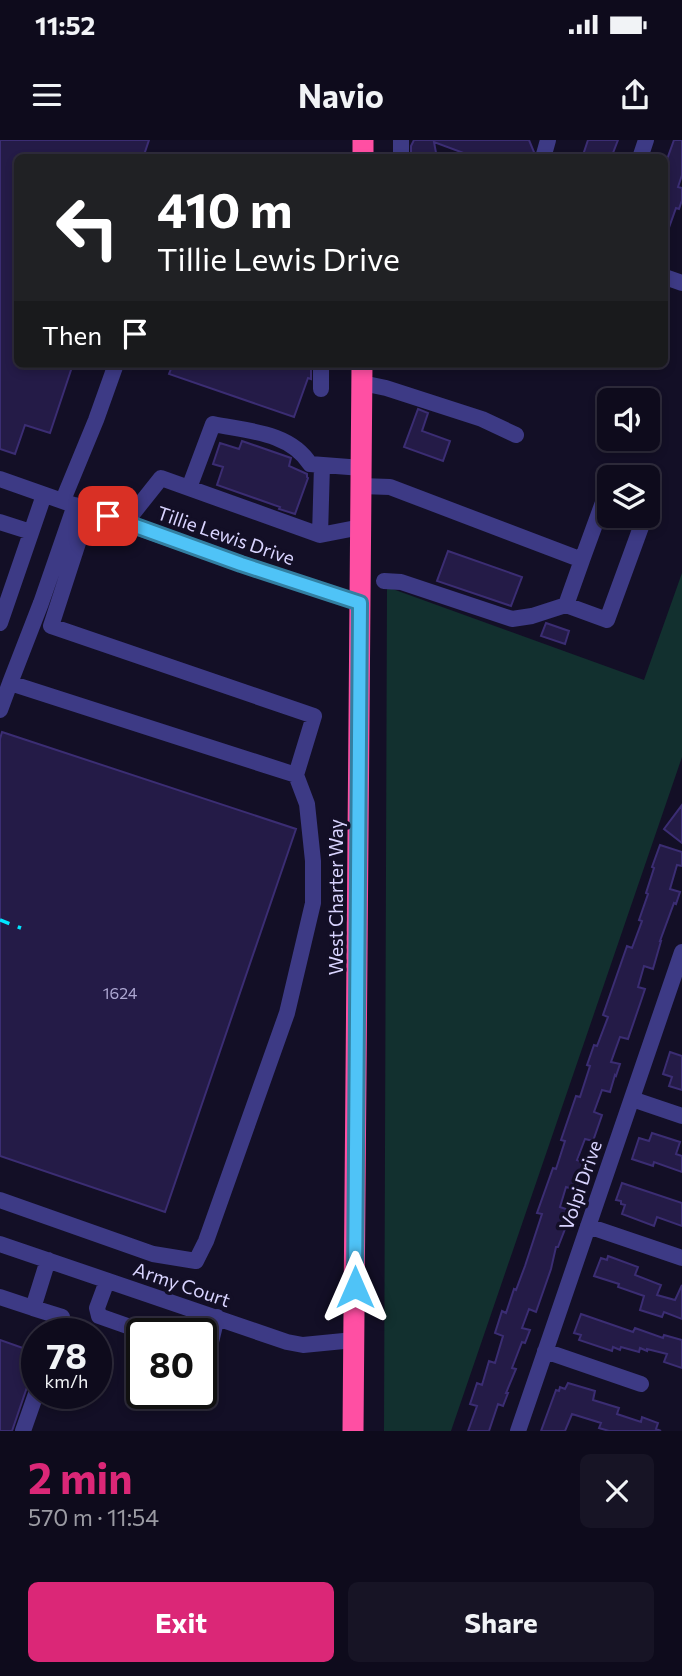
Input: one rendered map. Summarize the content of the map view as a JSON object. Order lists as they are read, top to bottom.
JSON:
{
  "streets": {
    "highway": ["West Charter Way"],
    "street": ["Tillie Lewis Drive", "Volpi Drive", "Army Court"]
  },
  "crossings": [
    ["Tillie Lewis Drive", "West Charter Way"],
    ["West Charter Way", "Army Court"]
  ],
  "house_numbers": ["1624"],
  "page": {
    "status": "11:52",
    "header": "Navio",
    "turn": ["410 m", "Tillie Lewis Drive"],
    "then": "Then",
    "speed": "78 km/h",
    "limit": "80",
    "heading": ["2 min", "570 m · 11:54"],
    "buttons": ["Exit", "Share"]
  }
}
